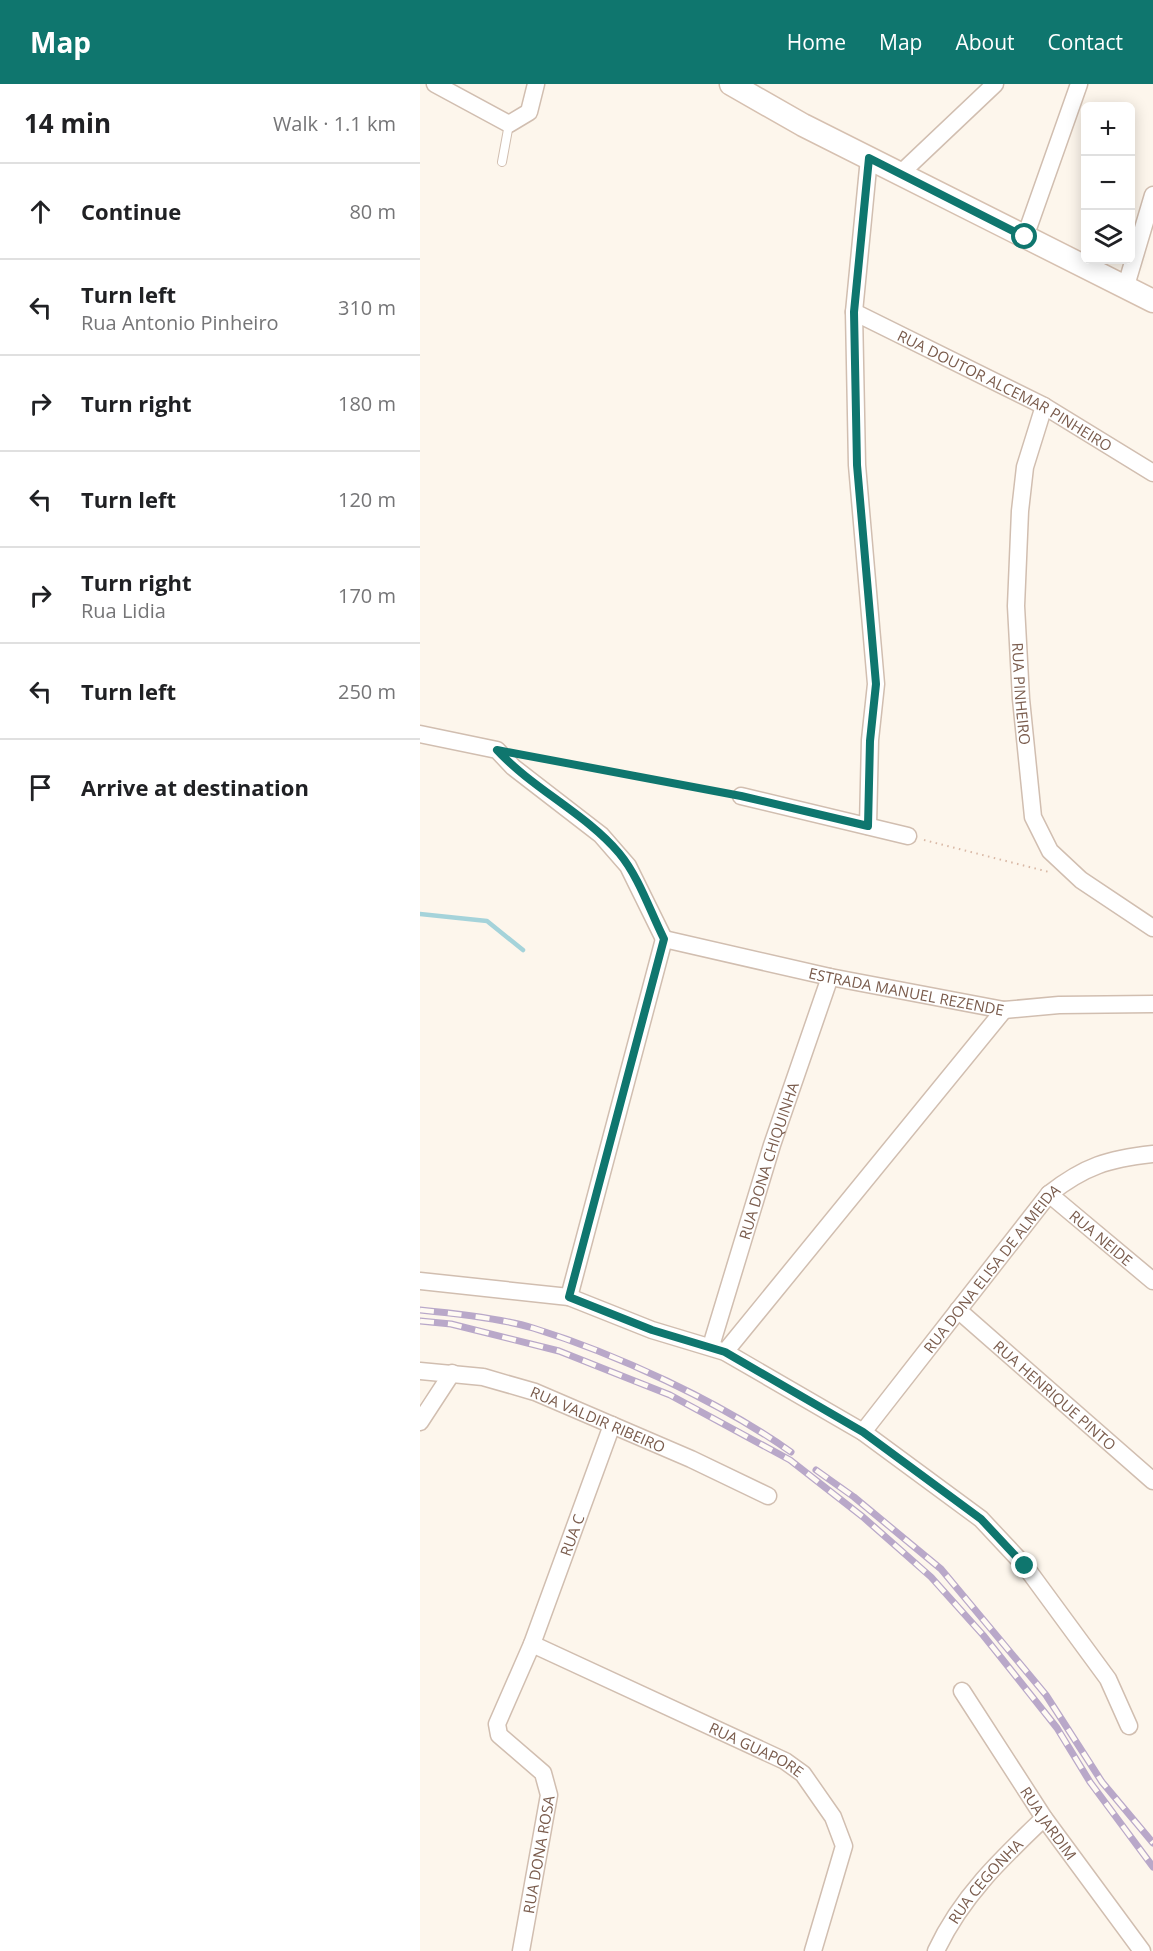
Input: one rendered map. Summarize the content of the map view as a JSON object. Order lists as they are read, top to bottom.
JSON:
{
  "streets": {
    "street": [
      "RUA DOUTOR ALCEMAR PINHEIRO",
      "RUA PINHEIRO",
      "ESTRADA MANUEL REZENDE",
      "RUA DONA CHIQUINHA",
      "RUA NEIDE",
      "RUA DONA ELISA DE ALMEIDA",
      "RUA HENRIQUE PINTO",
      "RUA VALDIR RIBEIRO",
      "RUA C",
      "RUA GUAPORE",
      "RUA JARDIM",
      "RUA DONA ROSA",
      "RUA CEGONHA"
    ]
  },
  "crossings": [
    ["RUA DOUTOR ALCEMAR PINHEIRO", "RUA PINHEIRO"],
    ["ESTRADA MANUEL REZENDE", "RUA DONA CHIQUINHA"],
    ["RUA NEIDE", "RUA DONA ELISA DE ALMEIDA"],
    ["RUA DONA ELISA DE ALMEIDA", "RUA HENRIQUE PINTO"],
    ["RUA VALDIR RIBEIRO", "RUA C"],
    ["RUA C", "RUA GUAPORE"],
    ["RUA C", "RUA DONA ROSA"],
    ["RUA GUAPORE", "RUA DONA ROSA"],
    ["RUA JARDIM", "RUA CEGONHA"]
  ],
  "page": {
    "header": "Map",
    "nav": [
      "Home",
      "Map",
      "About",
      "Contact"
    ],
    "heading": ["14 min", "Walk · 1.1 km"],
    "map_buttons": ["+", "−"],
    "list": [
      ["Continue", "80 m"],
      ["Turn left", "Rua Antonio Pinheiro", "310 m"],
      ["Turn right", "180 m"],
      ["Turn left", "120 m"],
      ["Turn right", "Rua Lidia", "170 m"],
      ["Turn left", "250 m"],
      "Arrive at destination"
    ]
  }
}
